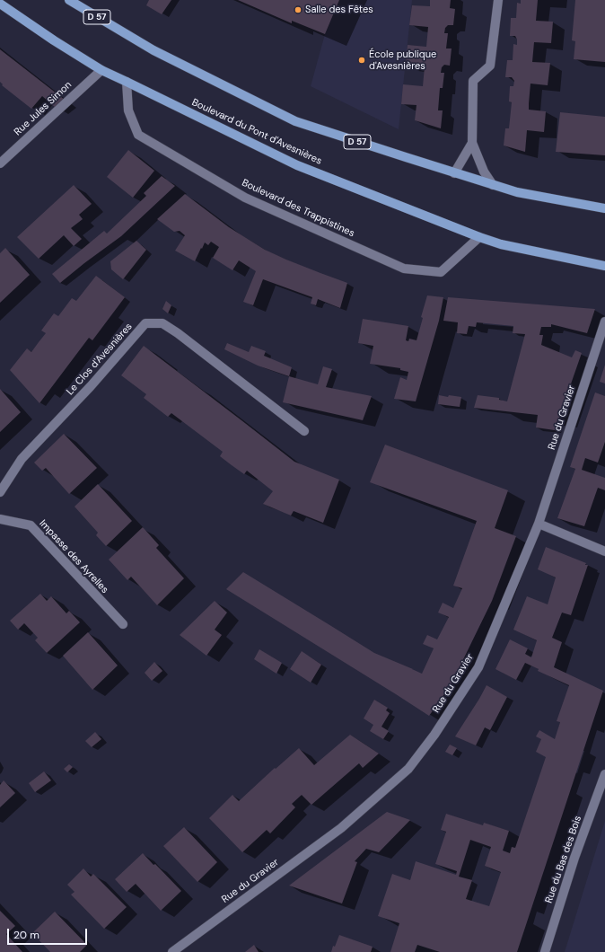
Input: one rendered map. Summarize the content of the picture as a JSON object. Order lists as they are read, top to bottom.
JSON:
{
  "streets": {
    "main road": ["D 57", "Boulevard du Pont d'Avesnières"],
    "street": [
      "Rue Jules Simon",
      "Boulevard des Trappistines",
      "Le Clos d'Avesnières",
      "Rue du Gravier",
      "Impasse des Ayrelles",
      "Rue du Bas des Bois"
    ]
  },
  "crossings": [
    ["Rue Jules Simon", "Boulevard du Pont d'Avesnières"],
    ["Boulevard du Pont d'Avesnières", "Boulevard des Trappistines"]
  ],
  "places": ["Salle des Fêtes", "École publique d'Avesnières"],
  "scale_bar": "20 m"
}
